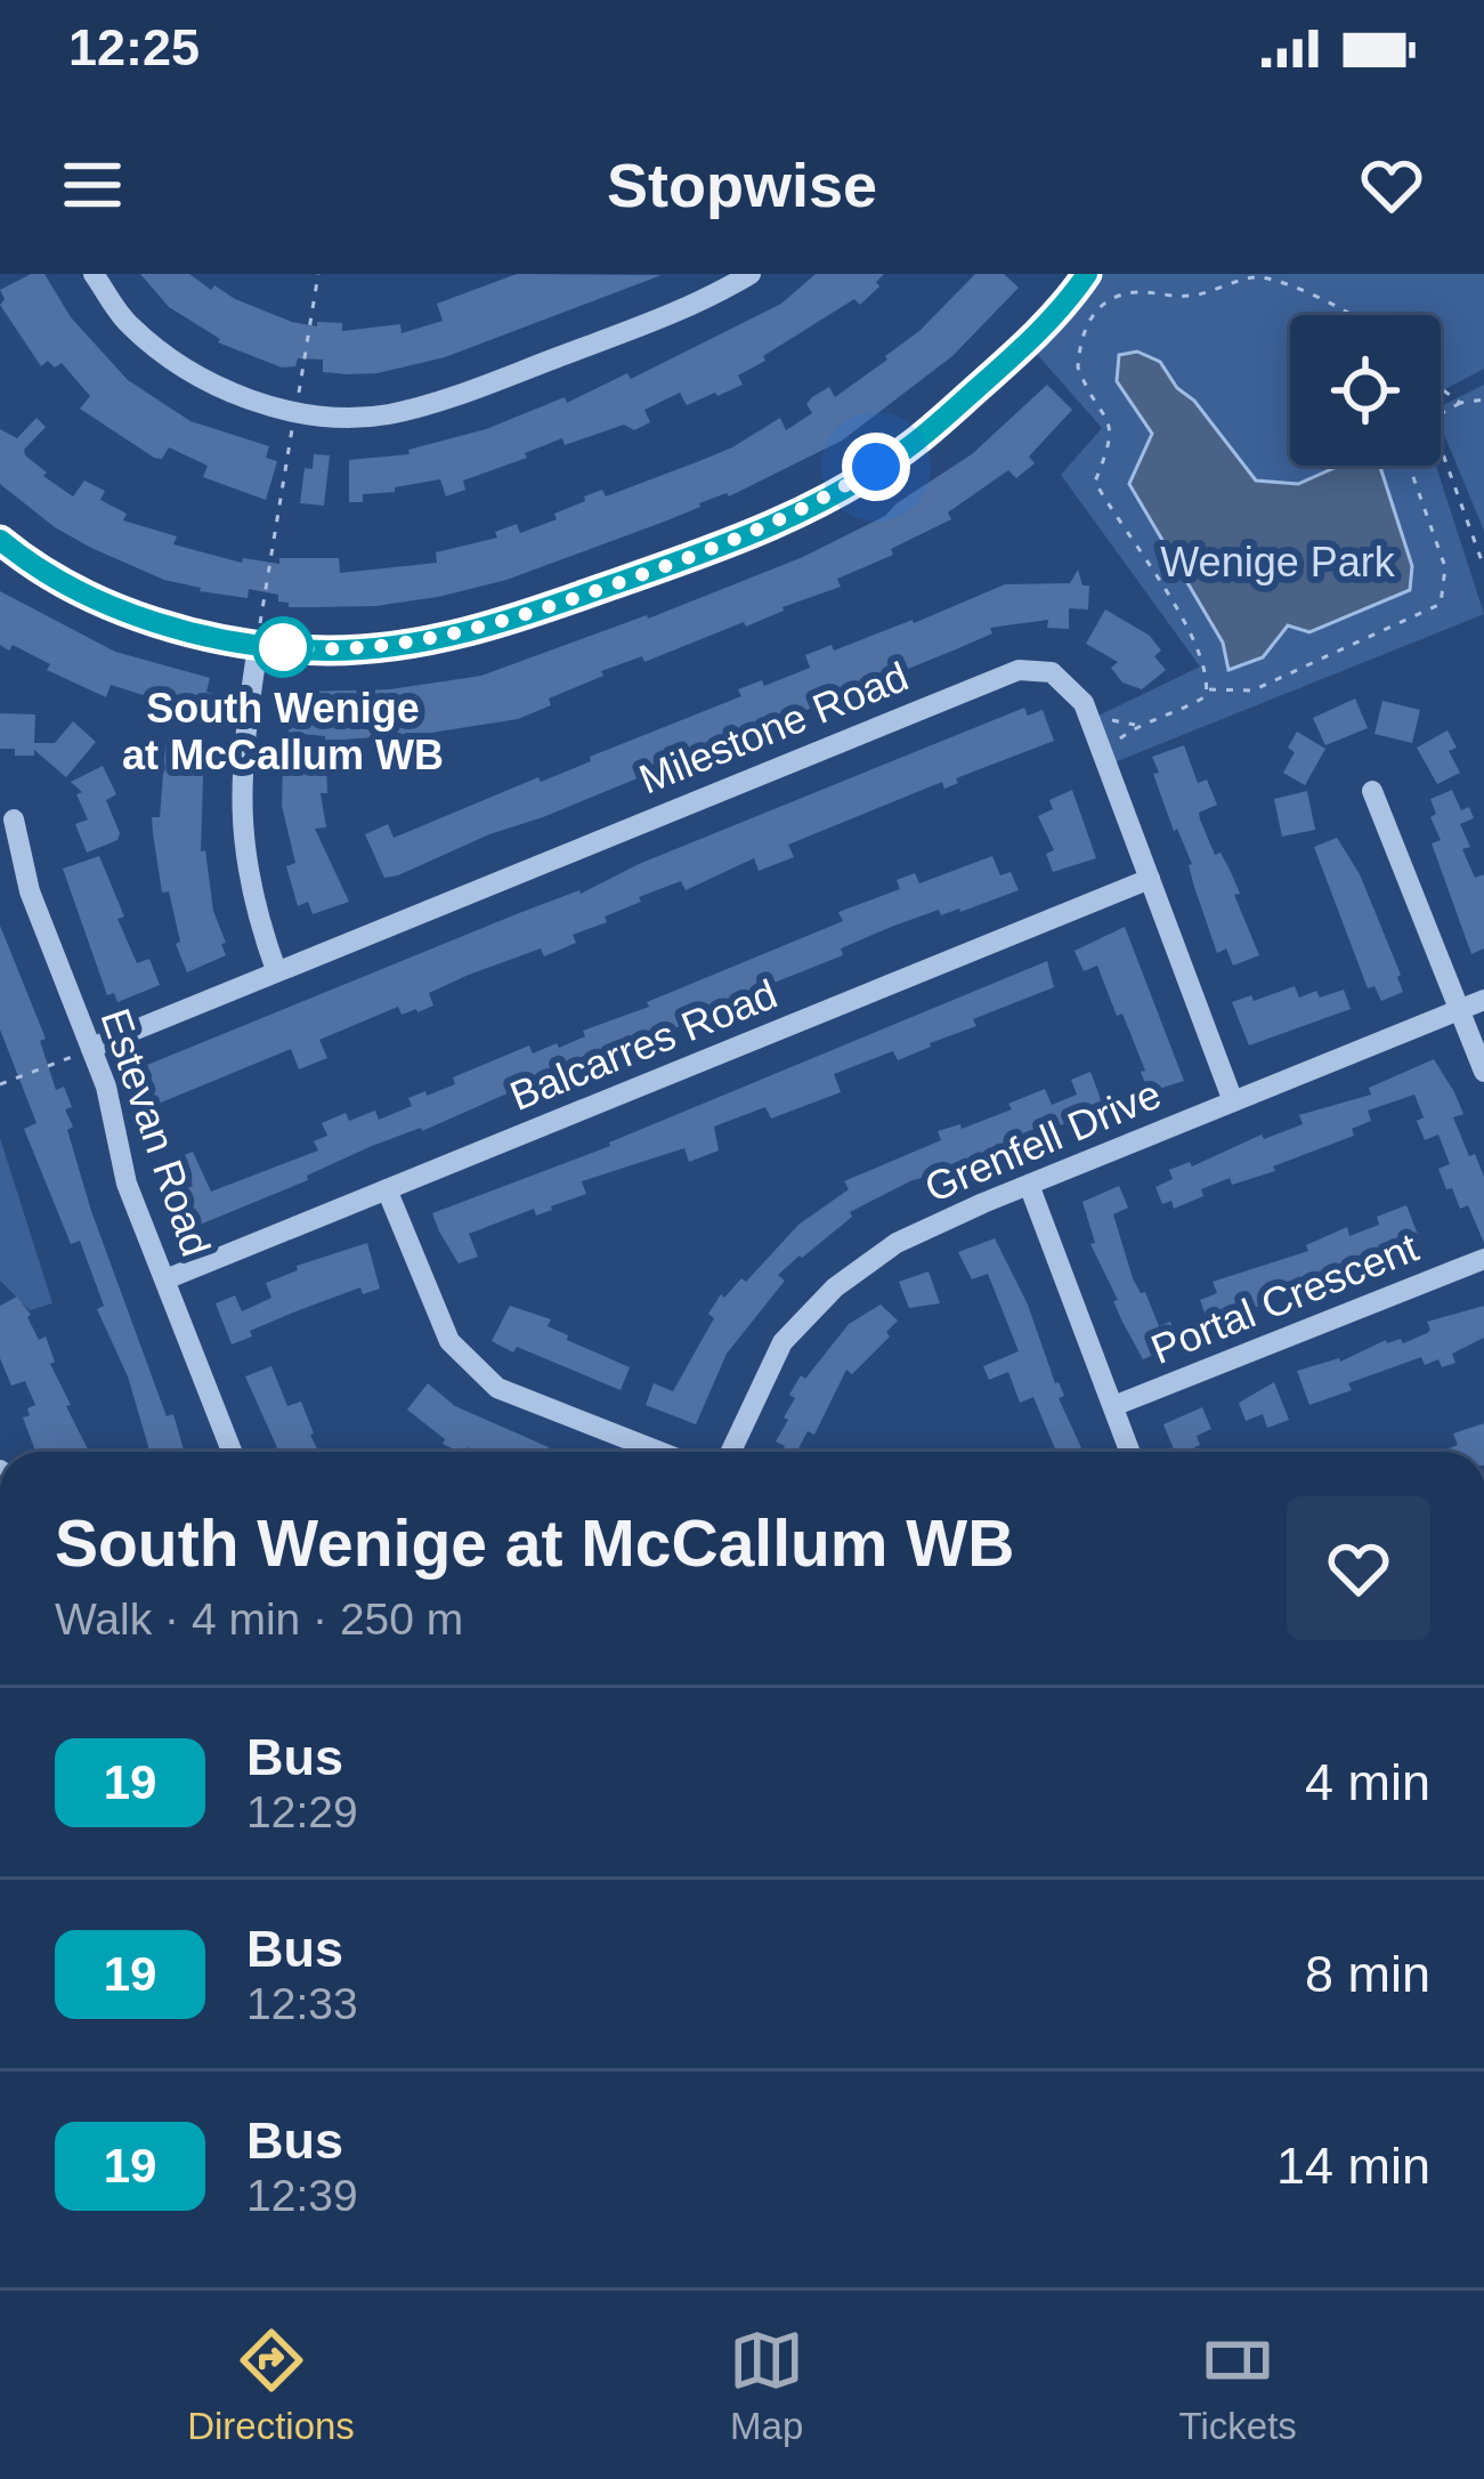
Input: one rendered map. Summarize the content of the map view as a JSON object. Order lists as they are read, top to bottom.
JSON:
{
  "streets": {
    "street": [
      "Milestone Road",
      "Balcarres Road",
      "Estevan Road",
      "Grenfell Drive",
      "Portal Crescent"
    ]
  },
  "crossings": [
    ["Milestone Road", "Balcarres Road"],
    ["Milestone Road", "Estevan Road"],
    ["Milestone Road", "Grenfell Drive"],
    ["Balcarres Road", "Estevan Road"]
  ],
  "parks": ["Wenige Park"],
  "places": ["South Wenige at McCallum WB"],
  "lines": ["bus line 19"],
  "page": {
    "status": "12:25",
    "header": "Stopwise",
    "heading": ["South Wenige at McCallum WB", "Walk · 4 min · 250 m"],
    "list": [
      {
        "mark": "19",
        "name": "Bus",
        "note": "12:29",
        "value": "4 min"
      },
      {
        "mark": "19",
        "name": "Bus",
        "note": "12:33",
        "value": "8 min"
      },
      {
        "mark": "19",
        "name": "Bus",
        "note": "12:39",
        "value": "14 min"
      }
    ],
    "tabs": ["Directions", "Map", "Tickets"]
  }
}
